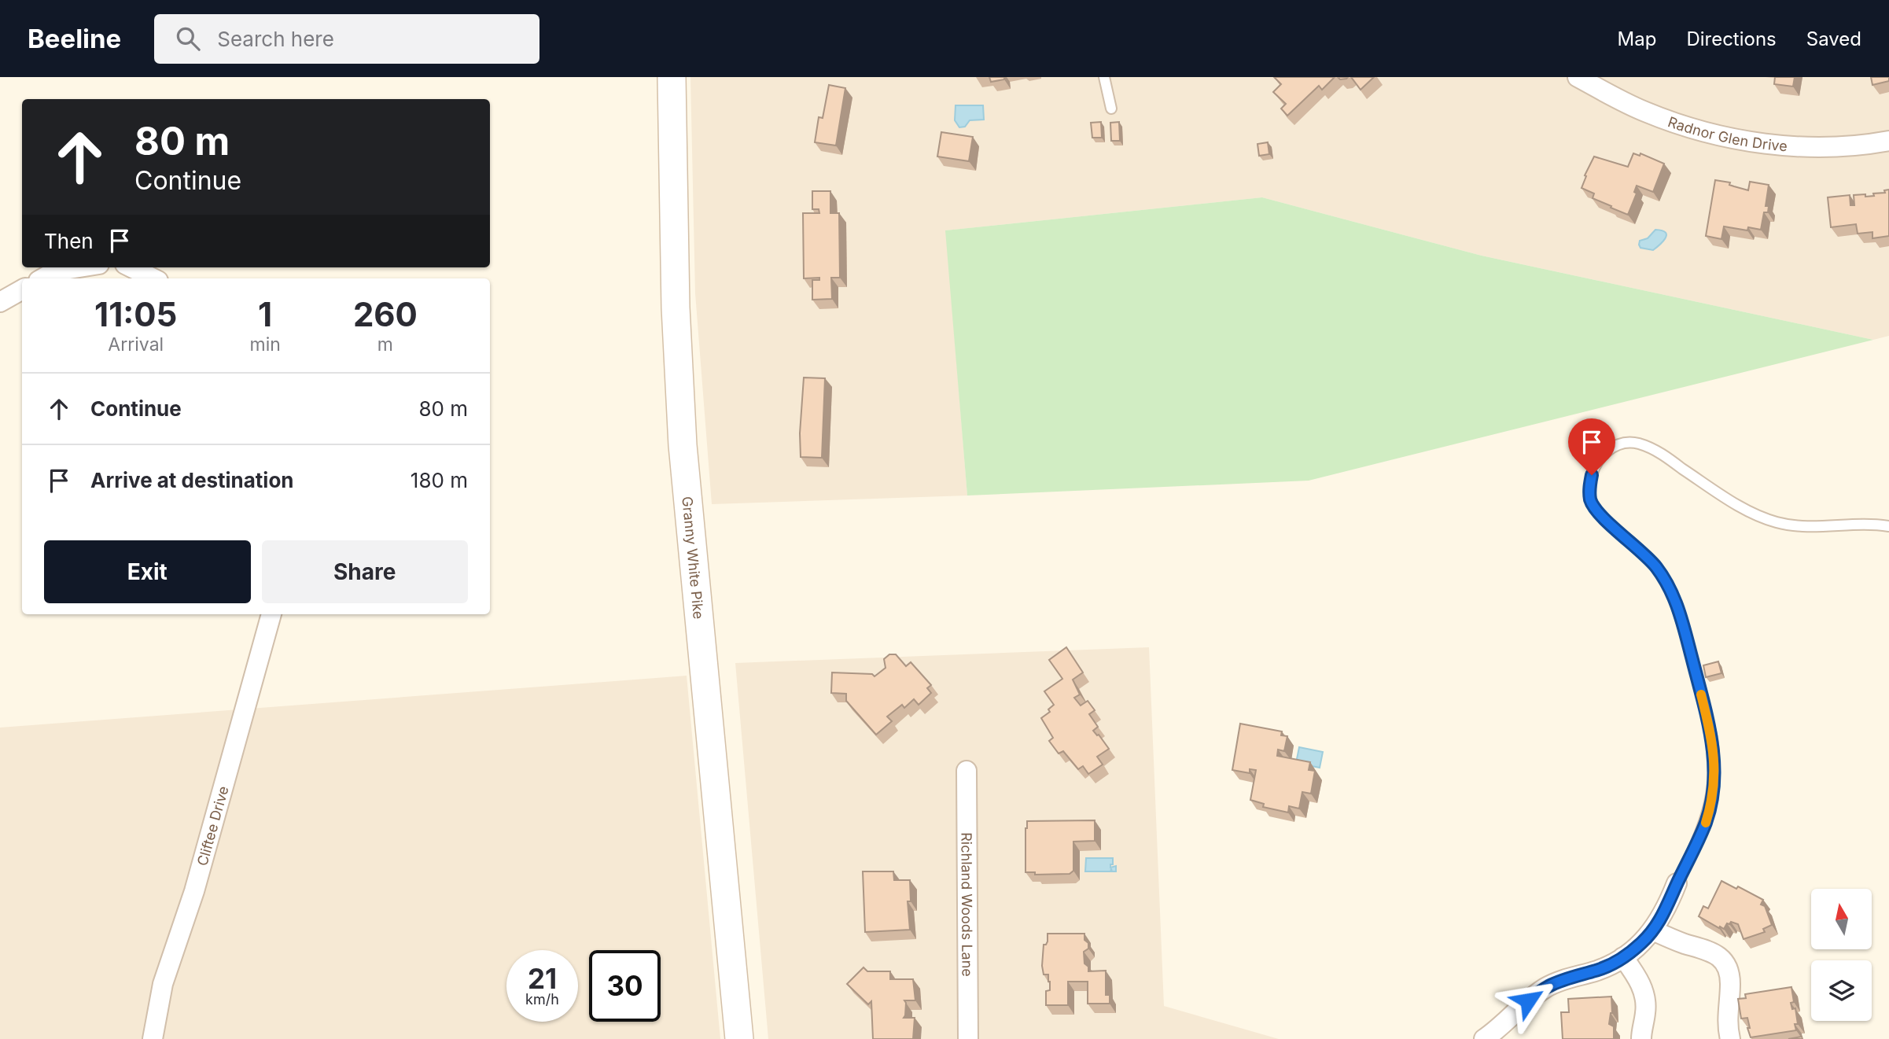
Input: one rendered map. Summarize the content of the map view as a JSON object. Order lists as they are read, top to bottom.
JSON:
{
  "streets": {
    "main road": ["Granny White Pike"],
    "street": ["Radnor Glen Drive", "Cliftee Drive", "Richland Woods Lane"]
  },
  "north": "top",
  "page": {
    "header": "Beeline",
    "search": "Search here",
    "nav": ["Map", "Directions", "Saved"],
    "turn": ["80 m", "Continue"],
    "then": "Then",
    "eta": [
      "11:05",
      "Arrival",
      "1",
      "min",
      "260",
      "m"
    ],
    "list": [
      {
        "name": "Continue",
        "value": "80 m"
      },
      {
        "name": "Arrive at destination",
        "value": "180 m"
      }
    ],
    "buttons": ["Exit", "Share"],
    "speed": "21 km/h",
    "limit": "30"
  }
}
